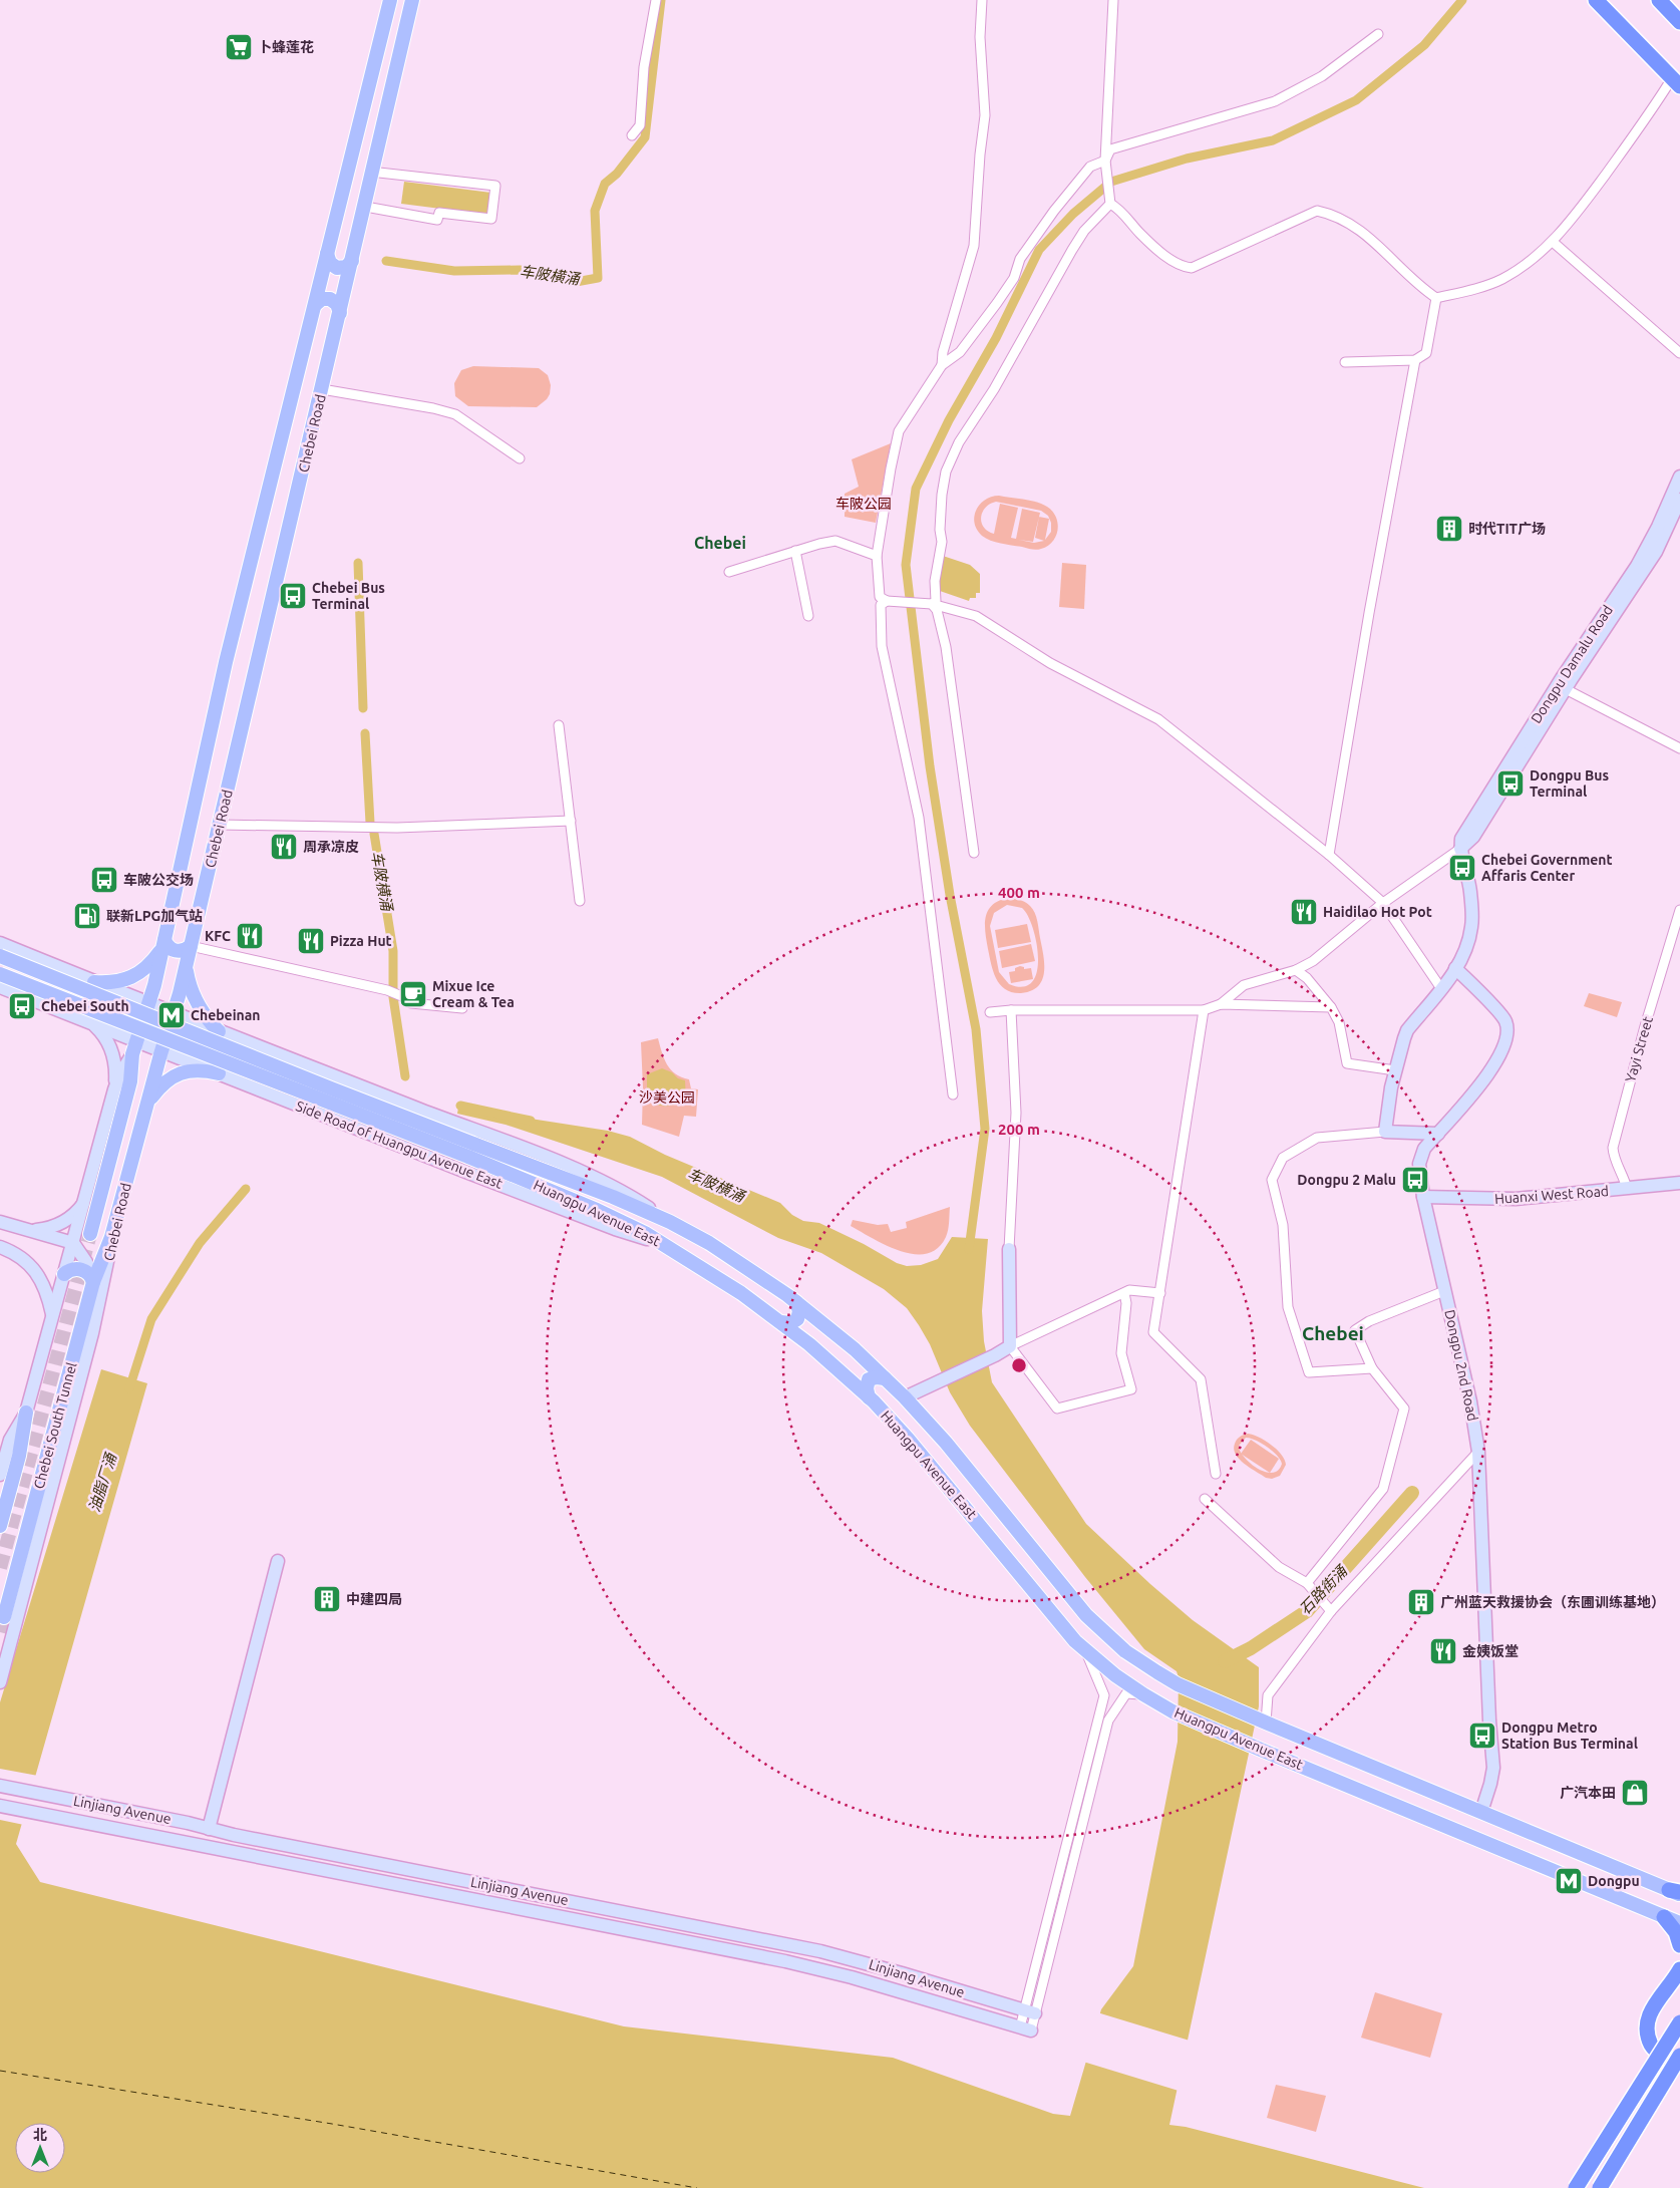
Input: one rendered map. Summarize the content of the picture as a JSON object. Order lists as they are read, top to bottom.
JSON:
{
  "streets": {
    "main road": [
      "Chebei Road",
      "Dongpu Damalu Road",
      "Side Road of Huangpu Avenue East",
      "Huanxi West Road",
      "Huangpu Avenue East",
      "Dongpu 2nd Road",
      "Chebei South Tunnel",
      "Linjiang Avenue"
    ],
    "street": ["Yayi Street"]
  },
  "crossings": [
    ["Chebei Road", "Side Road of Huangpu Avenue East"],
    ["Chebei Road", "Chebei South Tunnel"],
    ["Yayi Street", "Huanxi West Road"],
    ["Side Road of Huangpu Avenue East", "Huangpu Avenue East"],
    ["Huanxi West Road", "Dongpu 2nd Road"],
    ["Huangpu Avenue East", "Dongpu 2nd Road"]
  ],
  "districts": ["Chebei", "Chebei"],
  "water": ["车陂横涌", "油脂厂涌", "石路街涌"],
  "parks": ["车陂公园", "沙美公园"],
  "places": {
    "supermarket": ["卜蜂莲花"],
    "building": ["时代TIT广场", "中建四局", "广州蓝天救援协会（东圃训练基地）"],
    "bus stop": [
      "Chebei Bus Terminal",
      "Dongpu Bus Terminal",
      "Chebei Government Affaris Center",
      "车陂公交场",
      "Chebei South",
      "Dongpu 2 Malu",
      "Dongpu Metro Station Bus Terminal"
    ],
    "restaurant": [
      "周承凉皮",
      "Haidilao Hot Pot",
      "KFC",
      "Pizza Hut",
      "金姨饭堂"
    ],
    "fuel station": ["联新LPG加气站"],
    "cafe": ["Mixue Ice Cream & Tea"],
    "metro station": ["Chebeinan", "Dongpu"],
    "shop": ["广汽本田"]
  },
  "north": "top",
  "rings": ["400 m", "200 m"]
}
